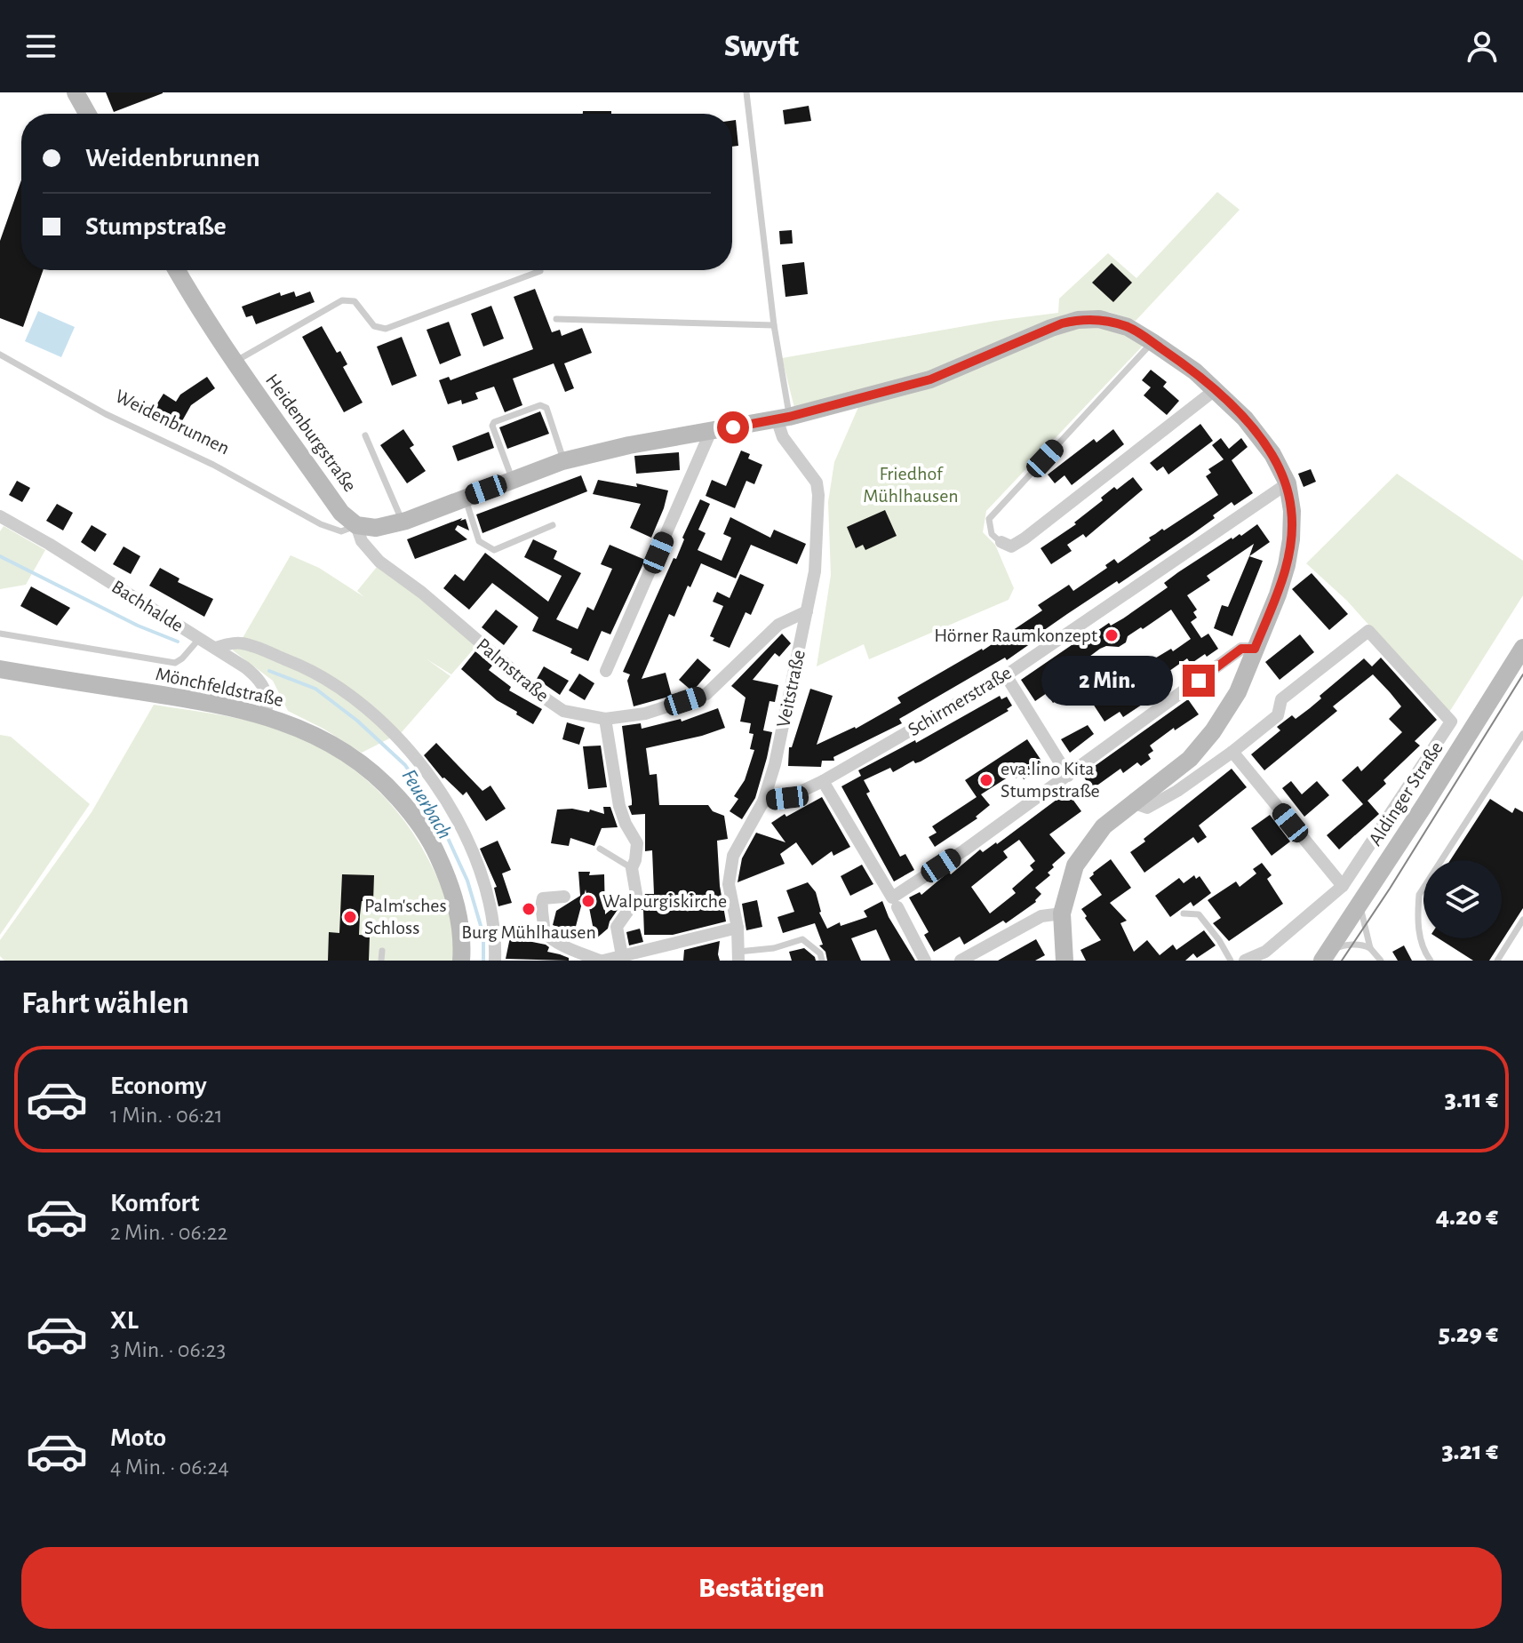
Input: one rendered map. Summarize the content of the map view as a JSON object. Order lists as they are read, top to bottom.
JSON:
{
  "streets": {
    "street": [
      "Weidenbrunnen",
      "Heidenburgstraße",
      "Bachhalde",
      "Palmstraße",
      "Mönchfeldstraße",
      "Veitstraße",
      "Schirmerstraße",
      "Aldinger Straße"
    ]
  },
  "crossings": [
    ["Weidenbrunnen", "Heidenburgstraße"],
    ["Weidenbrunnen", "Palmstraße"],
    ["Weidenbrunnen", "Veitstraße"],
    ["Weidenbrunnen", "Schirmerstraße"],
    ["Heidenburgstraße", "Palmstraße"],
    ["Bachhalde", "Mönchfeldstraße"],
    ["Palmstraße", "Veitstraße"],
    ["Veitstraße", "Schirmerstraße"]
  ],
  "water": ["Feuerbach"],
  "parks": ["Friedhof Mühlhausen"],
  "places": [
    "Hörner Raumkonzept",
    "eva:lino Kita Stumpstraße",
    "Walpurgiskirche",
    "Burg Mühlhausen",
    "Palm'sches Schloss"
  ],
  "page": {
    "header": "Swyft",
    "banner": ["Weidenbrunnen", "Stumpstraße"],
    "bubble": "2 Min.",
    "heading": "Fahrt wählen",
    "list": [
      {
        "name": "Economy",
        "note": "1 Min. · 06:21",
        "value": "3.11 €"
      },
      {
        "name": "Komfort",
        "note": "2 Min. · 06:22",
        "value": "4.20 €"
      },
      {
        "name": "XL",
        "note": "3 Min. · 06:23",
        "value": "5.29 €"
      },
      {
        "name": "Moto",
        "note": "4 Min. · 06:24",
        "value": "3.21 €"
      }
    ],
    "buttons": "Bestätigen"
  }
}
